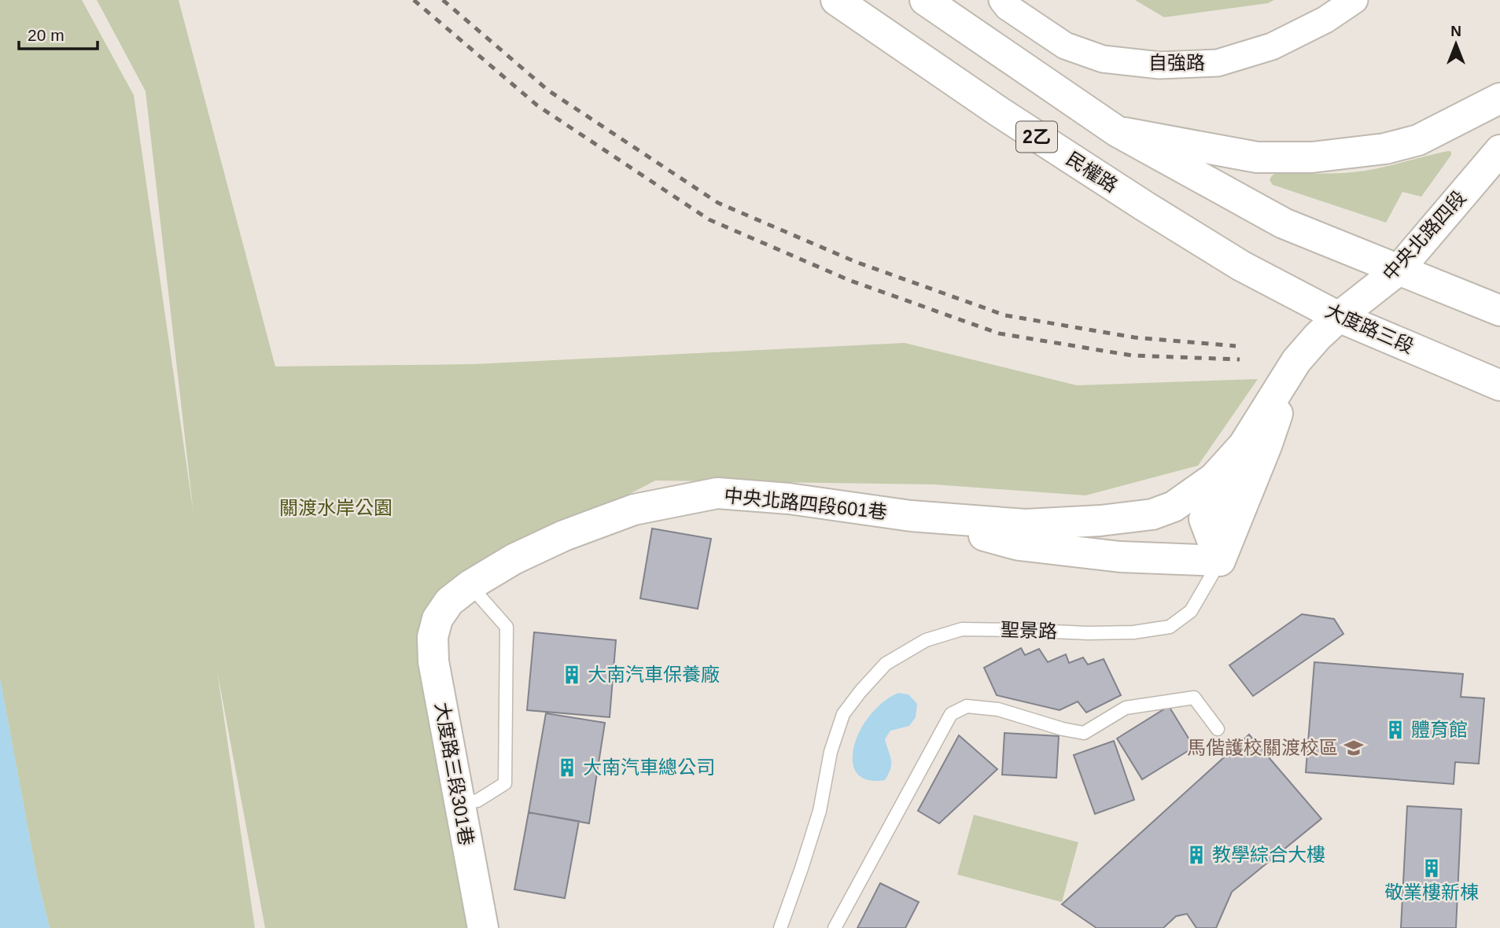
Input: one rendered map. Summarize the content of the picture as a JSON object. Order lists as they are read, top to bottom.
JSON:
{
  "streets": {
    "street": [
      "自強路",
      "2乙",
      "民權路",
      "中央北路四段",
      "大度路三段",
      "中央北路四段601巷",
      "聖景路",
      "大度路三段301巷"
    ]
  },
  "crossings": [
    ["2乙", "中央北路四段"],
    ["民權路", "大度路三段"],
    ["中央北路四段", "大度路三段"],
    ["中央北路四段", "中央北路四段601巷"],
    ["中央北路四段", "聖景路"],
    ["中央北路四段601巷", "聖景路"],
    ["中央北路四段601巷", "大度路三段301巷"]
  ],
  "parks": ["關渡水岸公園"],
  "places": {
    "building": [
      "大南汽車保養廠",
      "體育館",
      "大南汽車總公司",
      "教學綜合大樓",
      "敬業樓新棟"
    ],
    "school or university": ["馬偕護校關渡校區"]
  },
  "scale_bar": "20 m",
  "north": "top"
}
